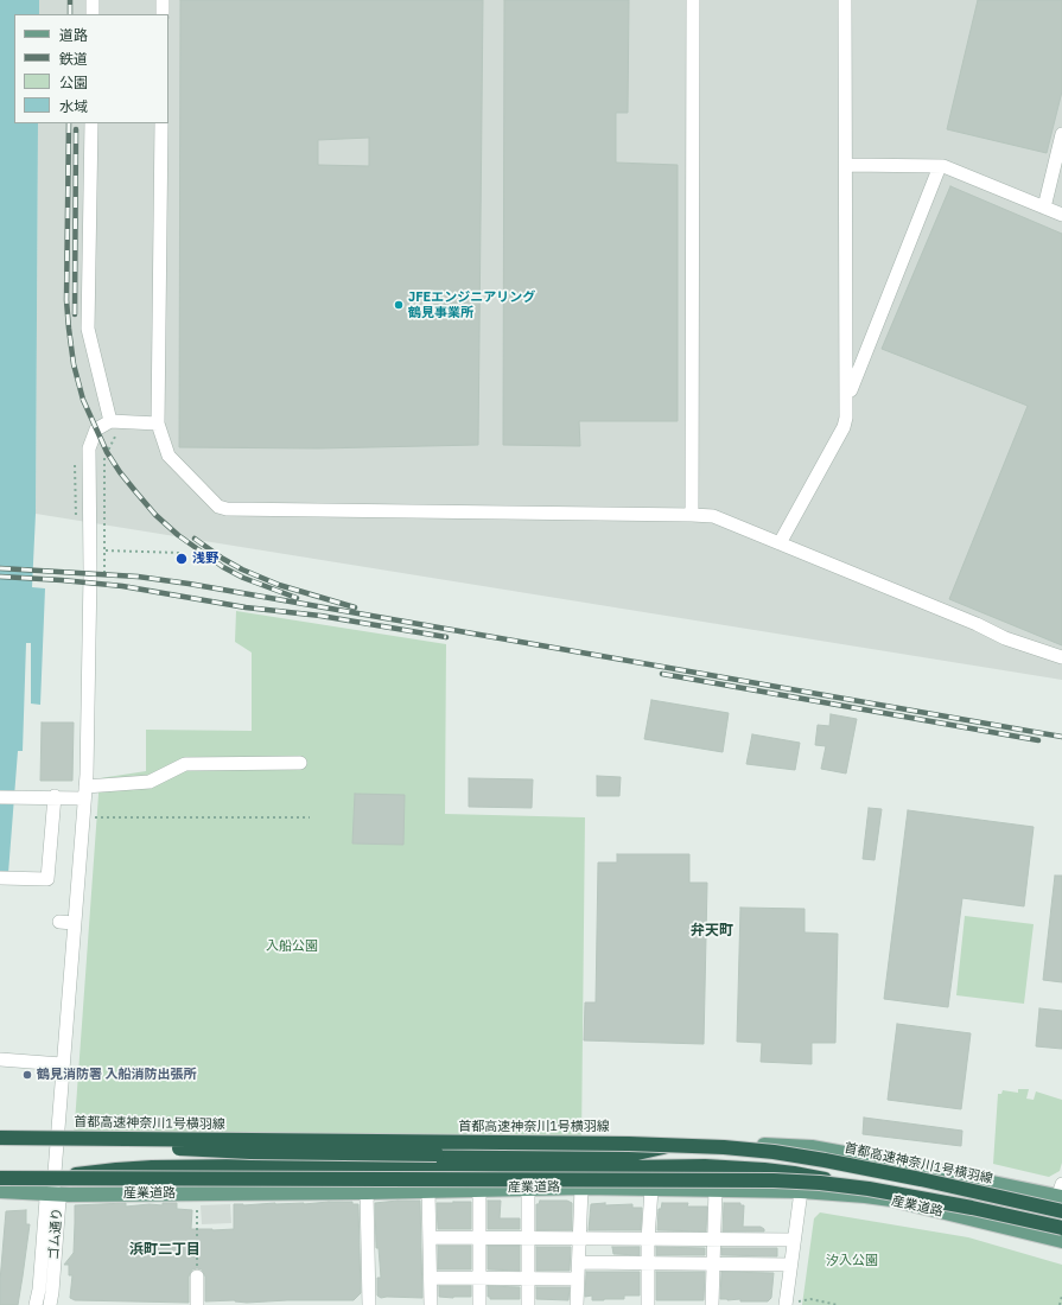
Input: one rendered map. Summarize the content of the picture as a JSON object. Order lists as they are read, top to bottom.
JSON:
{
  "streets": {
    "highway": ["首都高速神奈川1号横羽線"],
    "main road": ["産業道路"],
    "street": ["ゴム通り"]
  },
  "crossings": [
    ["産業道路", "ゴム通り"]
  ],
  "districts": ["弁天町", "浜町二丁目"],
  "parks": ["入船公園", "汐入公園"],
  "places": ["JFEエンジニアリング 鶴見事業所", "浅野", "鶴見消防署 入船消防出張所"],
  "legend": [
    "道路",
    "鉄道",
    "公園",
    "水域"
  ]
}
